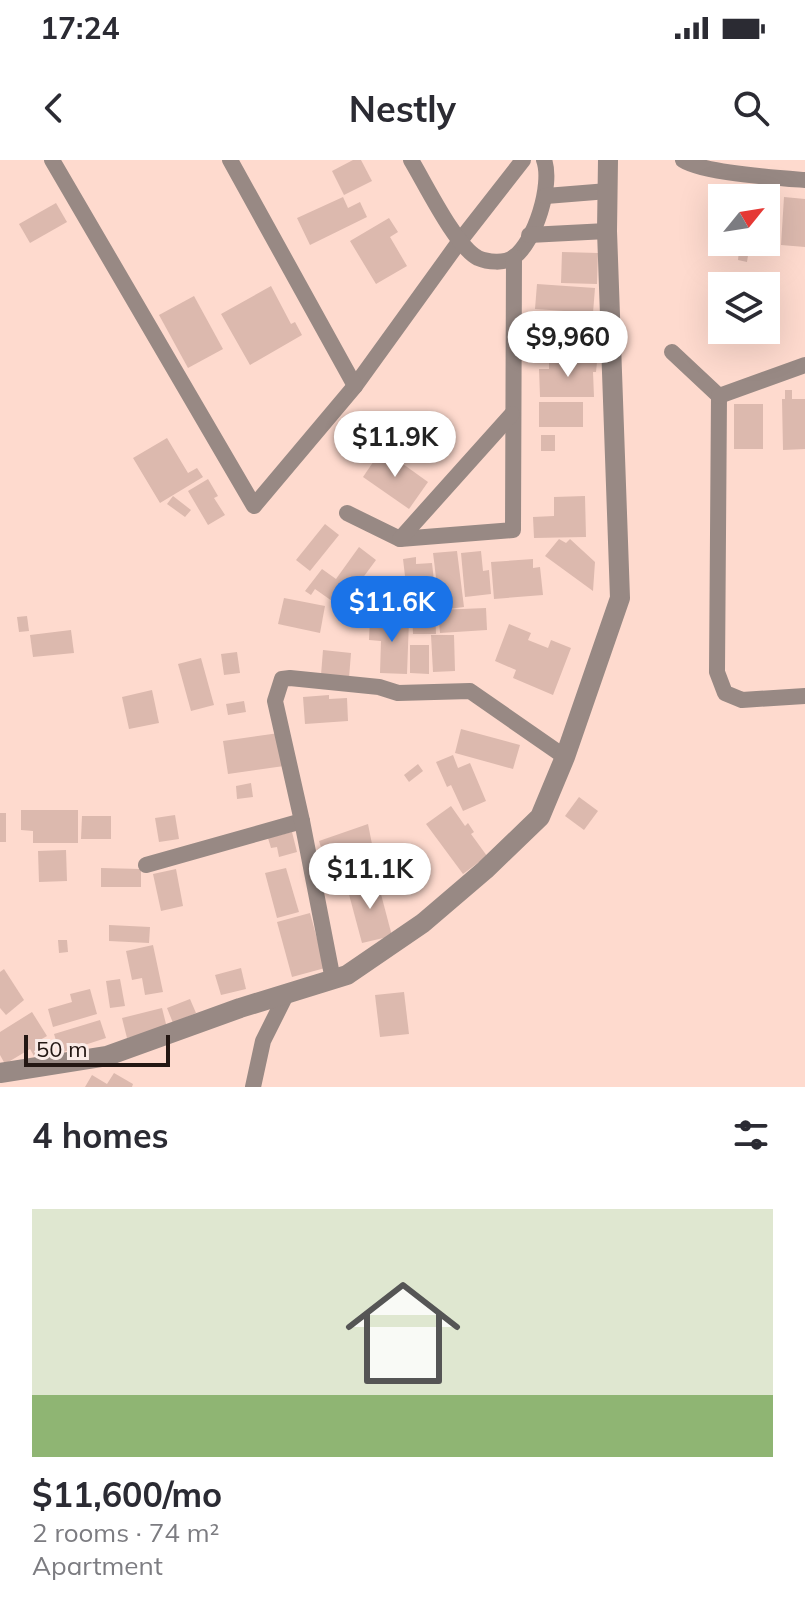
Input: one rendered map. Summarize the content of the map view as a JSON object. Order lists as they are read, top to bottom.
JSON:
{
  "scale_bar": "50 m",
  "north": "top right",
  "page": {
    "status": "17:24",
    "header": "Nestly",
    "price": [
      "$9,960",
      "$11.9K",
      "$11.6K",
      "$11.1K"
    ],
    "scale": "50 m",
    "heading": "4 homes",
    "list": [
      {
        "name": "$11,600/mo",
        "note": "2 rooms · 74 m² · Apartment"
      }
    ]
  }
}
